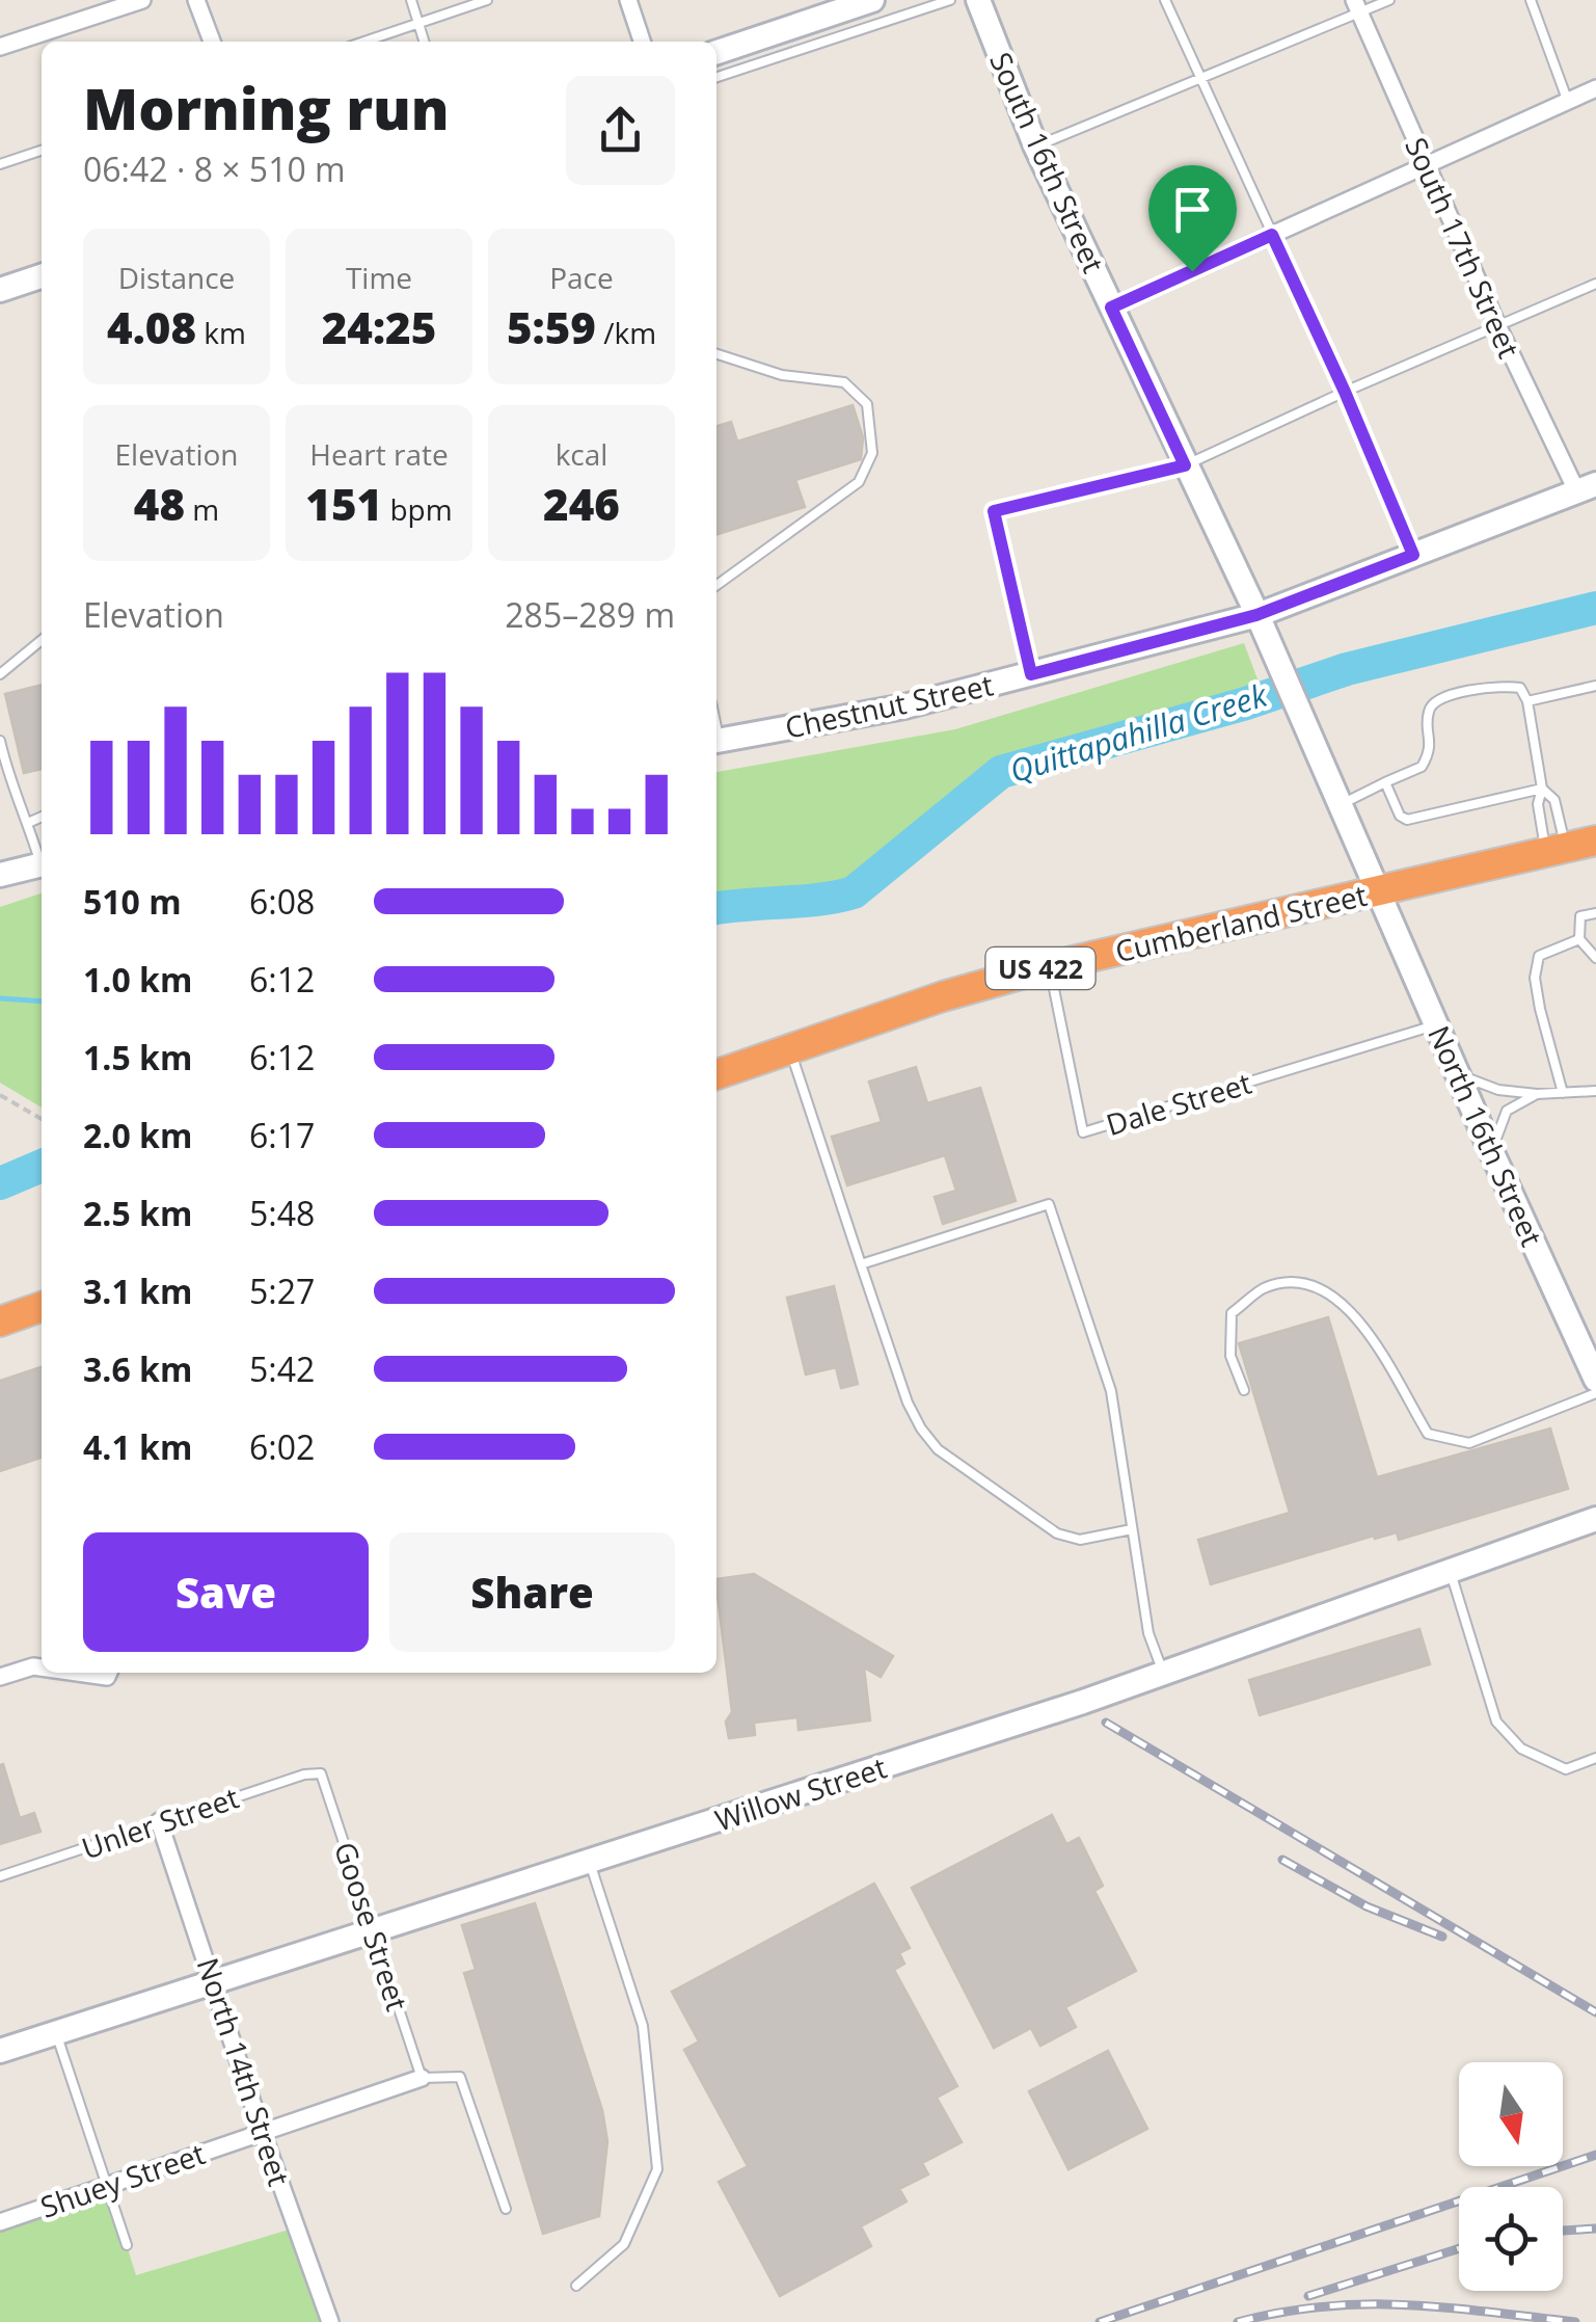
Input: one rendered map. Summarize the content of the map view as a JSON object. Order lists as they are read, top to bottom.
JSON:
{
  "streets": {
    "highway": ["Cumberland Street", "US 422"],
    "street": [
      "South 16th Street",
      "South 17th Street",
      "Chestnut Street",
      "North 16th Street",
      "Willow Street",
      "North 14th Street",
      "Shuey Street"
    ],
    "lane": ["Dale Street", "Unler Street", "Goose Street"]
  },
  "crossings": [
    ["South 16th Street", "Chestnut Street"],
    ["South 16th Street", "Cumberland Street"],
    ["South 16th Street", "North 16th Street"],
    ["South 17th Street", "Chestnut Street"],
    ["Cumberland Street", "Dale Street"],
    ["Cumberland Street", "North 16th Street"],
    ["Dale Street", "North 16th Street"],
    ["Willow Street", "Goose Street"],
    ["Willow Street", "North 14th Street"],
    ["Unler Street", "Goose Street"],
    ["Unler Street", "North 14th Street"],
    ["Goose Street", "Shuey Street"],
    ["North 14th Street", "Shuey Street"]
  ],
  "water": ["Quittapahilla Creek"],
  "north": "bottom",
  "page": {
    "heading": ["Morning run", "06:42 · 8 × 510 m"],
    "stats": [
      ["Distance", "4.08 km"],
      ["Time", "24:25"],
      ["Pace", "5:59 /km"],
      ["Elevation", "48 m"],
      ["Heart rate", "151 bpm"],
      ["kcal", "246"]
    ],
    "chart": ["Elevation", "285–289 m"],
    "list": [
      {
        "name": "510 m",
        "note": "6:08"
      },
      {
        "name": "1.0 km",
        "note": "6:12"
      },
      {
        "name": "1.5 km",
        "note": "6:12"
      },
      {
        "name": "2.0 km",
        "note": "6:17"
      },
      {
        "name": "2.5 km",
        "note": "5:48"
      },
      {
        "name": "3.1 km",
        "note": "5:27"
      },
      {
        "name": "3.6 km",
        "note": "5:42"
      },
      {
        "name": "4.1 km",
        "note": "6:02"
      }
    ],
    "buttons": ["Save", "Share"]
  }
}
